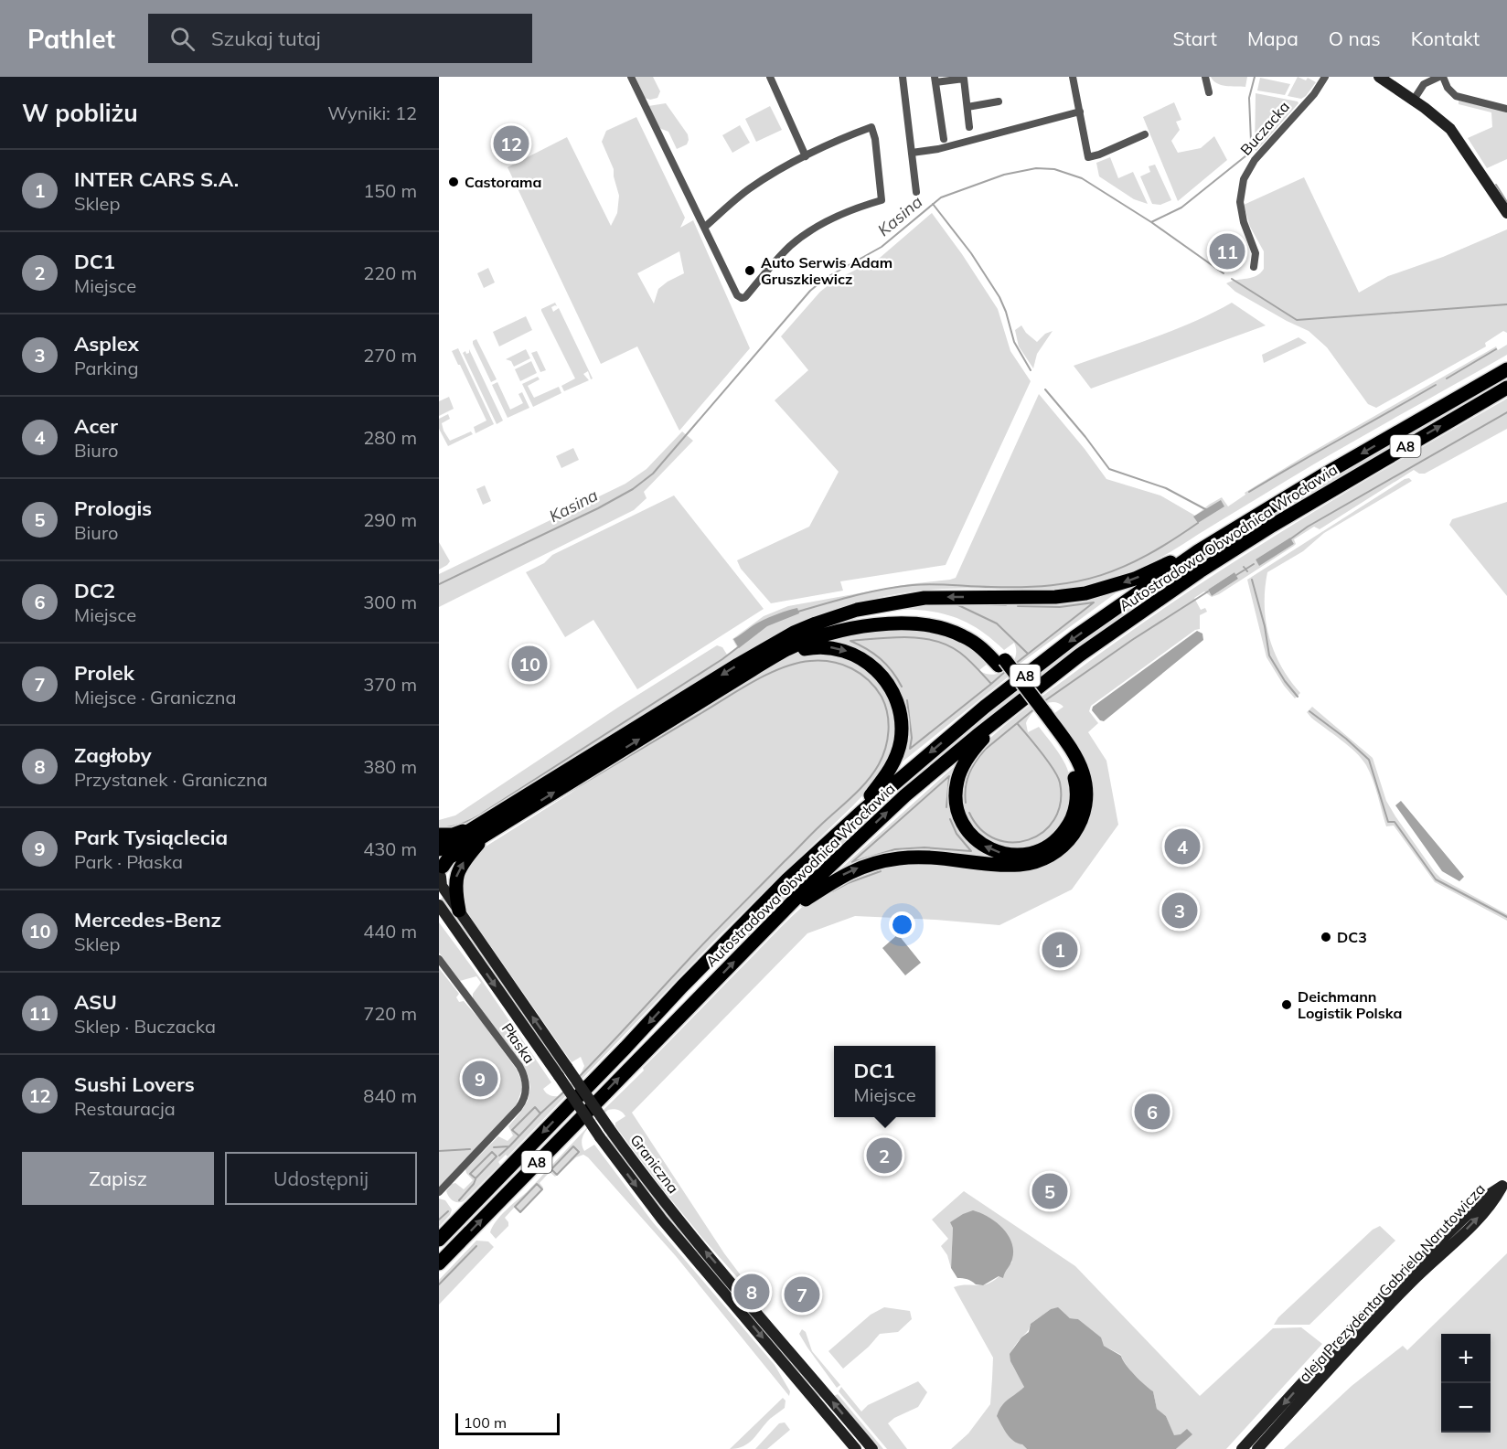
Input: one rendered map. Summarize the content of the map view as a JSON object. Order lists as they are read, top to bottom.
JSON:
{
  "streets": {
    "highway": ["A8", "Autostradowa Obwodnica Wrocławia"],
    "main road": ["Graniczna", "aleja Prezydenta Gabriela Narutowicza"],
    "street": ["Buczacka", "Płaska"]
  },
  "water": ["Kasina"],
  "places": [
    "Castorama",
    "Auto Serwis Adam Gruszkiewicz",
    "DC3",
    "Deichmann Logistik Polska"
  ],
  "scale_bar": "100 m",
  "page": {
    "header": "Pathlet",
    "search": "Szukaj tutaj",
    "nav": [
      "Start",
      "Mapa",
      "O nas",
      "Kontakt"
    ],
    "heading": ["W pobliżu", "Wyniki: 12"],
    "pins": [
      "12",
      "11",
      "10",
      "4",
      "3",
      "1",
      "9",
      "6",
      "2",
      "5",
      "8",
      "7"
    ],
    "list": [
      {
        "mark": "1",
        "name": "INTER CARS S.A.",
        "note": "Sklep",
        "value": "150 m"
      },
      {
        "mark": "2",
        "name": "DC1",
        "note": "Miejsce",
        "value": "220 m"
      },
      {
        "mark": "3",
        "name": "Asplex",
        "note": "Parking",
        "value": "270 m"
      },
      {
        "mark": "4",
        "name": "Acer",
        "note": "Biuro",
        "value": "280 m"
      },
      {
        "mark": "5",
        "name": "Prologis",
        "note": "Biuro",
        "value": "290 m"
      },
      {
        "mark": "6",
        "name": "DC2",
        "note": "Miejsce",
        "value": "300 m"
      },
      {
        "mark": "7",
        "name": "Prolek",
        "note": "Miejsce · Graniczna",
        "value": "370 m"
      },
      {
        "mark": "8",
        "name": "Zagłoby",
        "note": "Przystanek · Graniczna",
        "value": "380 m"
      },
      {
        "mark": "9",
        "name": "Park Tysiąclecia",
        "note": "Park · Płaska",
        "value": "430 m"
      },
      {
        "mark": "10",
        "name": "Mercedes-Benz",
        "note": "Sklep",
        "value": "440 m"
      },
      {
        "mark": "11",
        "name": "ASU",
        "note": "Sklep · Buczacka",
        "value": "720 m"
      },
      {
        "mark": "12",
        "name": "Sushi Lovers",
        "note": "Restauracja",
        "value": "840 m"
      }
    ],
    "popup": ["DC1", "Miejsce"],
    "buttons": ["Zapisz", "Udostępnij"],
    "map_buttons": ["+", "−"],
    "scale": "100 m"
  }
}
